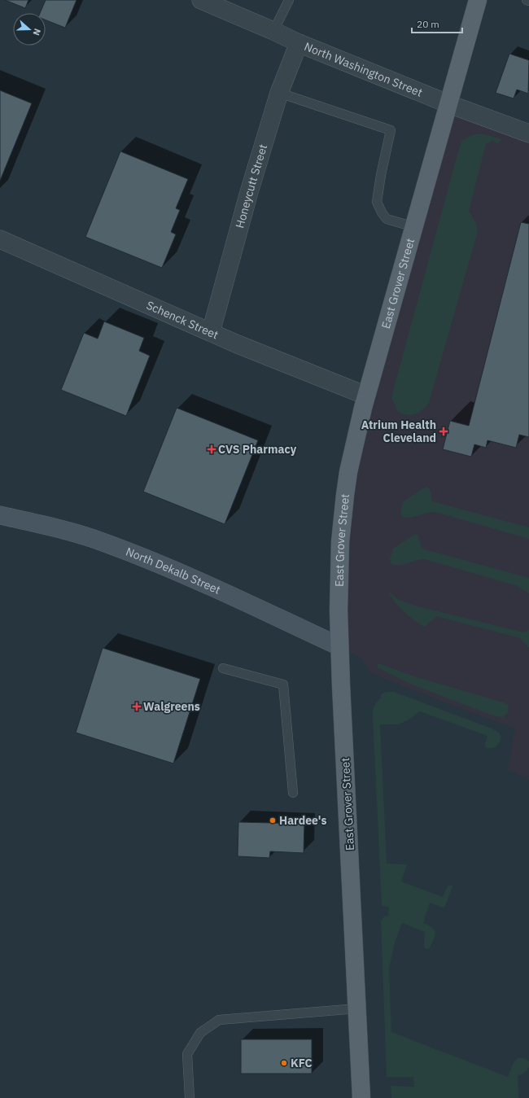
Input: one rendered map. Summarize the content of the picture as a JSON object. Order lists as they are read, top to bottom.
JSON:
{
  "streets": {
    "main road": ["East Grover Street", "North Dekalb Street"],
    "street": ["North Washington Street", "Honeycutt Street", "Schenck Street"]
  },
  "crossings": [
    ["North Washington Street", "Honeycutt Street"],
    ["North Washington Street", "East Grover Street"],
    ["Honeycutt Street", "Schenck Street"],
    ["East Grover Street", "Schenck Street"],
    ["East Grover Street", "North Dekalb Street"]
  ],
  "places": {
    "health": ["Atrium Health Cleveland", "CVS Pharmacy", "Walgreens"],
    "other": ["Hardee's", "KFC"]
  },
  "scale_bar": "20 m",
  "north": "right"
}
